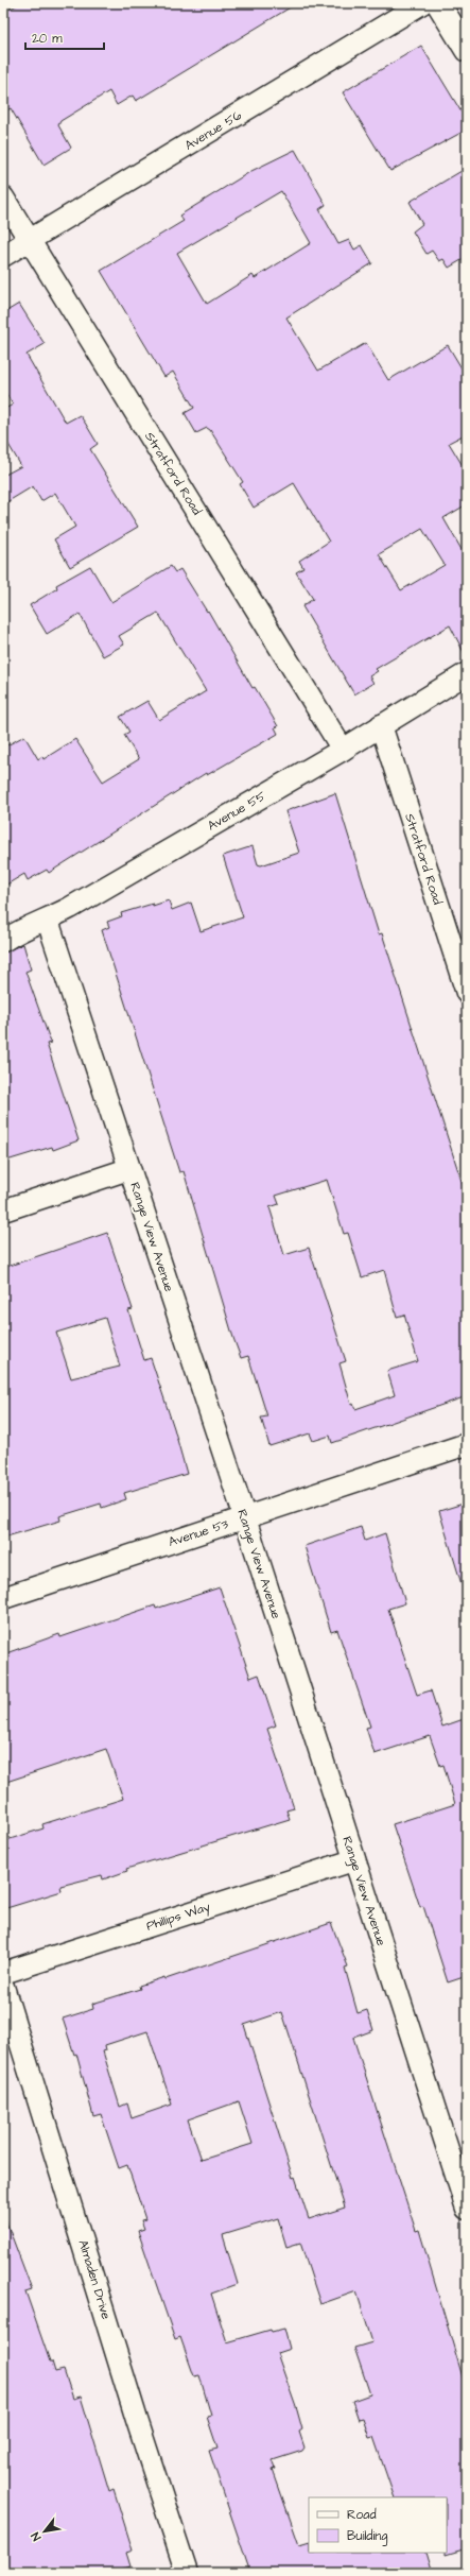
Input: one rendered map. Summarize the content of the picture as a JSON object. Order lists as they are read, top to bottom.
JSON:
{
  "streets": {
    "street": [
      "Avenue 56",
      "Stratford Road",
      "Avenue 55",
      "Range View Avenue",
      "Avenue 53",
      "Phillips Way",
      "Almaden Drive"
    ]
  },
  "crossings": [
    ["Avenue 56", "Stratford Road"],
    ["Stratford Road", "Avenue 55"],
    ["Avenue 55", "Range View Avenue"],
    ["Range View Avenue", "Avenue 53"],
    ["Range View Avenue", "Phillips Way"]
  ],
  "legend": ["Road", "Building"],
  "scale_bar": "20 m",
  "north": "bottom left"
}
